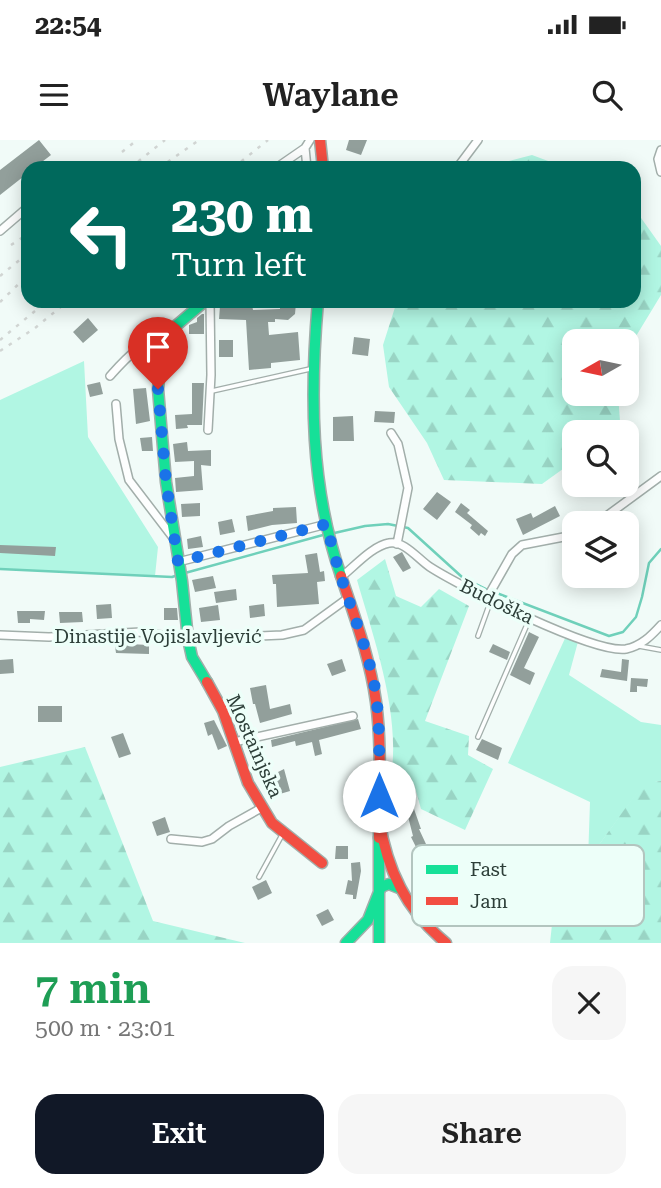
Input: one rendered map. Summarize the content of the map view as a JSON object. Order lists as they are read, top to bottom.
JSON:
{
  "streets": {
    "main road": ["Mostainjska"],
    "street": ["Budoška", "Dinastije Vojislavljević"]
  },
  "crossings": [
    ["Dinastije Vojislavljević", "Mostainjska"]
  ],
  "legend": ["Fast", "Jam"],
  "north": "left",
  "page": {
    "status": "22:54",
    "header": "Waylane",
    "turn": ["230 m", "Turn left"],
    "heading": ["7 min", "500 m · 23:01"],
    "buttons": ["Exit", "Share"]
  }
}
